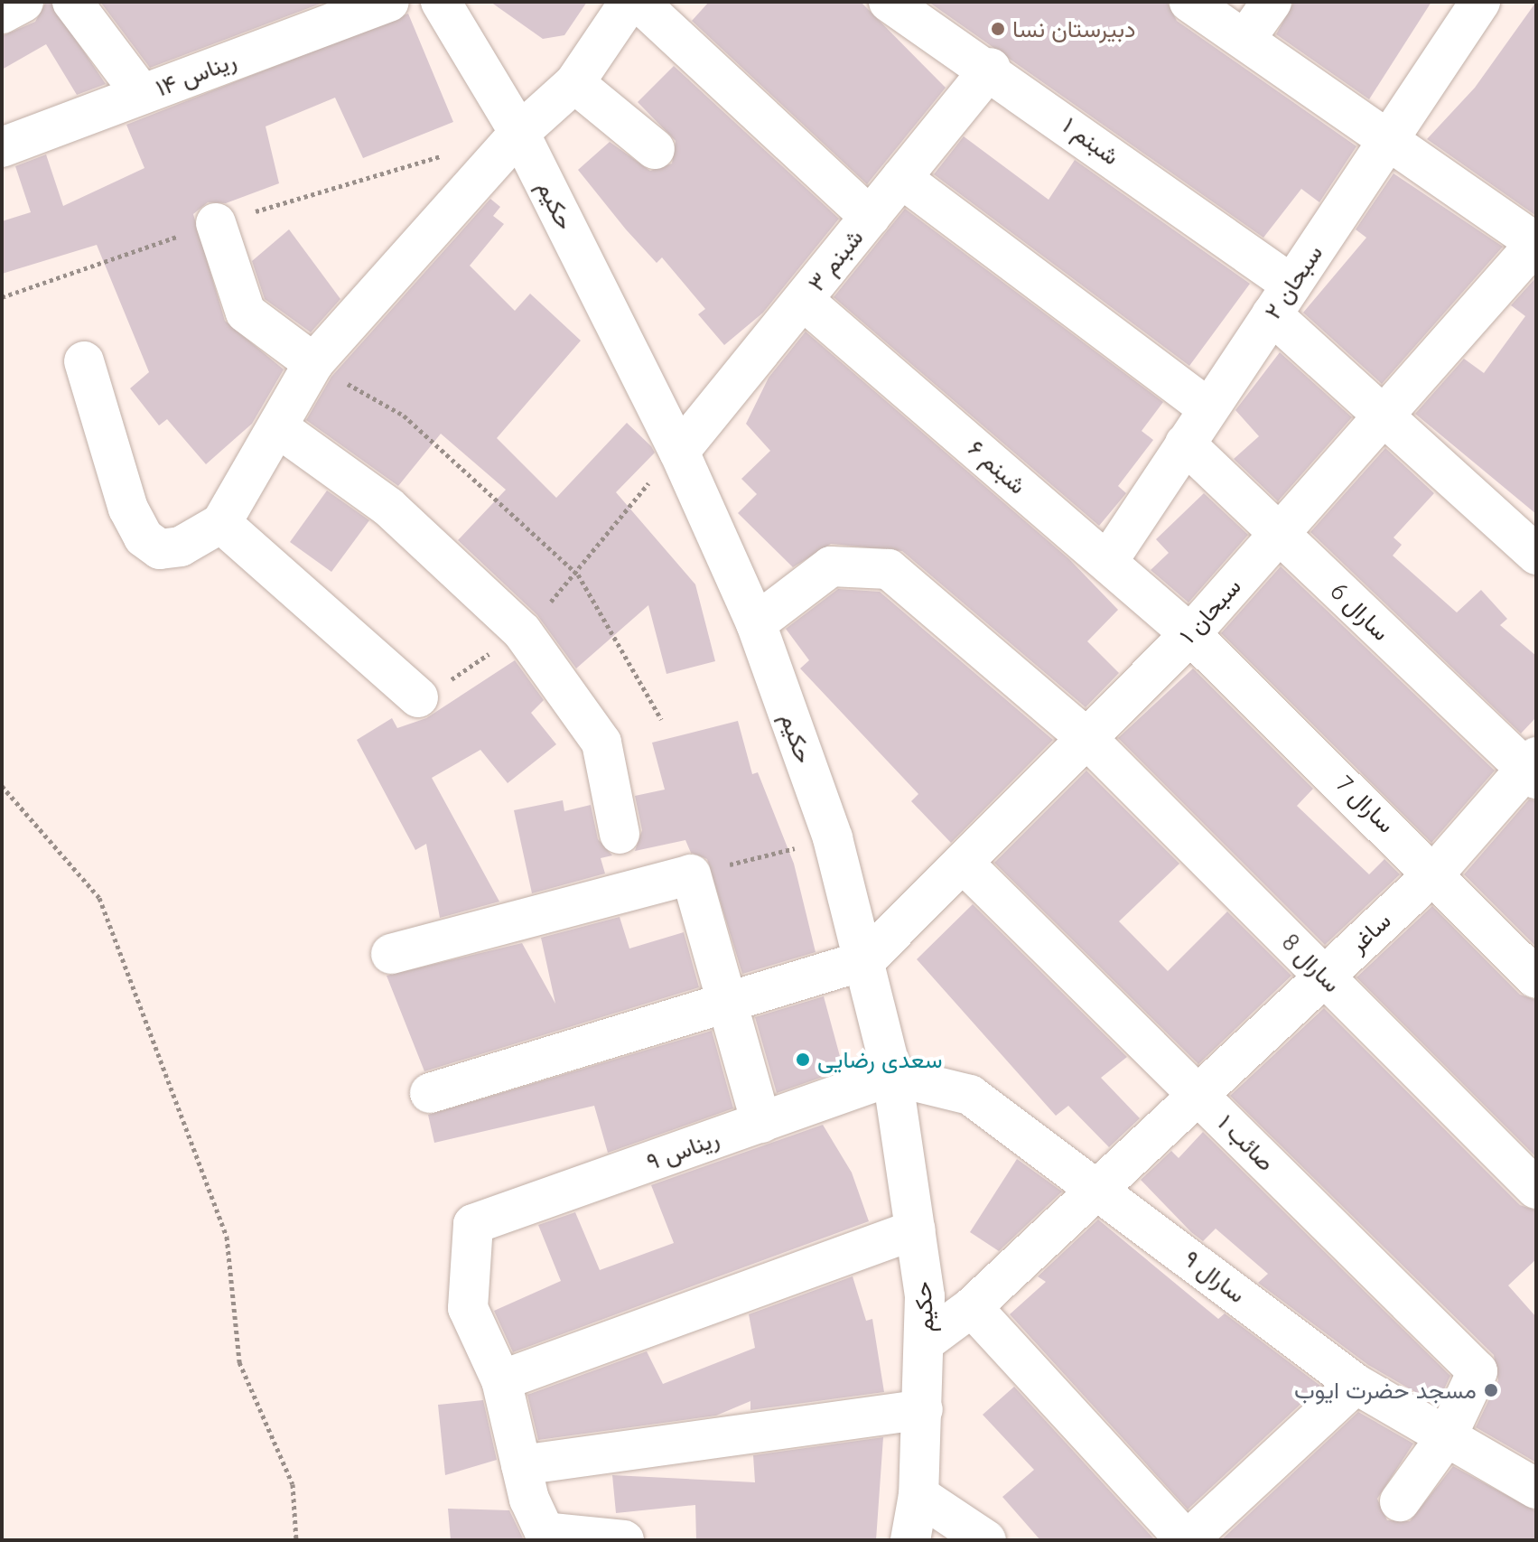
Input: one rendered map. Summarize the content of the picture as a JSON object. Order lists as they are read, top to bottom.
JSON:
{
  "streets": {
    "street": [
      "ریناس ۱۴",
      "شبنم ۱",
      "حکیم",
      "شبنم ۳",
      "سبحان ۲",
      "شبنم ۶",
      "سبحان ۱",
      "سارال 6",
      "سارال 7",
      "ساغر",
      "سارال 8",
      "صائب ۱",
      "ریناس ۹",
      "سارال ۹"
    ]
  },
  "crossings": [
    ["شبنم ۱", "شبنم ۳"],
    ["شبنم ۱", "سبحان ۲"],
    ["شبنم ۱", "سبحان ۱"],
    ["حکیم", "شبنم ۳"],
    ["حکیم", "سبحان ۱"],
    ["حکیم", "ساغر"],
    ["حکیم", "سارال 8"],
    ["حکیم", "ریناس ۹"],
    ["حکیم", "سارال ۹"],
    ["شبنم ۳", "شبنم ۶"],
    ["سبحان ۲", "شبنم ۶"],
    ["سبحان ۲", "سارال 6"],
    ["شبنم ۶", "سبحان ۱"],
    ["شبنم ۶", "سارال 7"],
    ["سبحان ۱", "سارال 6"],
    ["سبحان ۱", "سارال 7"],
    ["سبحان ۱", "سارال 8"],
    ["سبحان ۱", "صائب ۱"],
    ["سارال 6", "ساغر"],
    ["سارال 7", "ساغر"],
    ["ساغر", "سارال 8"],
    ["ساغر", "صائب ۱"],
    ["ساغر", "سارال ۹"],
    ["صائب ۱", "سارال ۹"],
    ["ریناس ۹", "سارال ۹"]
  ],
  "places": ["دبیرستان نسا", "سعدی رضایی", "مسجد حضرت ایوب"]
}
